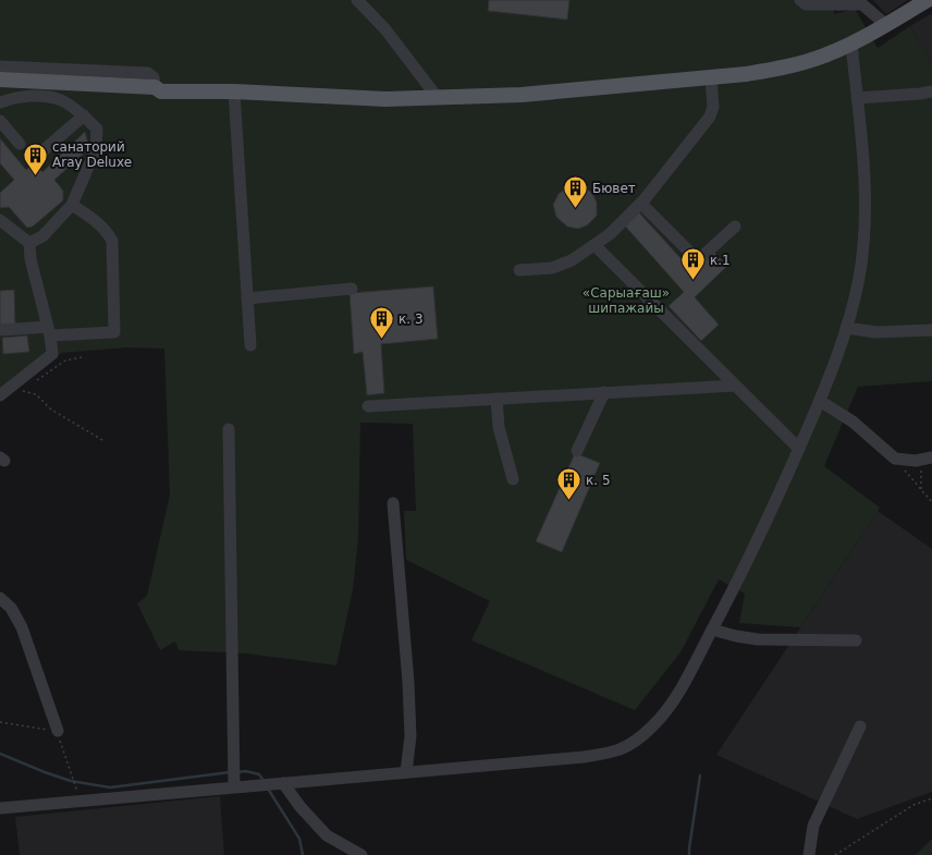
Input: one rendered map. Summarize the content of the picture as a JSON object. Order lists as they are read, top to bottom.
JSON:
{
  "parks": ["«Сарыағаш» шипажайы"],
  "places": {
    "building": [
      "санаторий Aray Deluxe",
      "Бювет",
      "к.1",
      "к. 3",
      "к. 5"
    ]
  }
}
